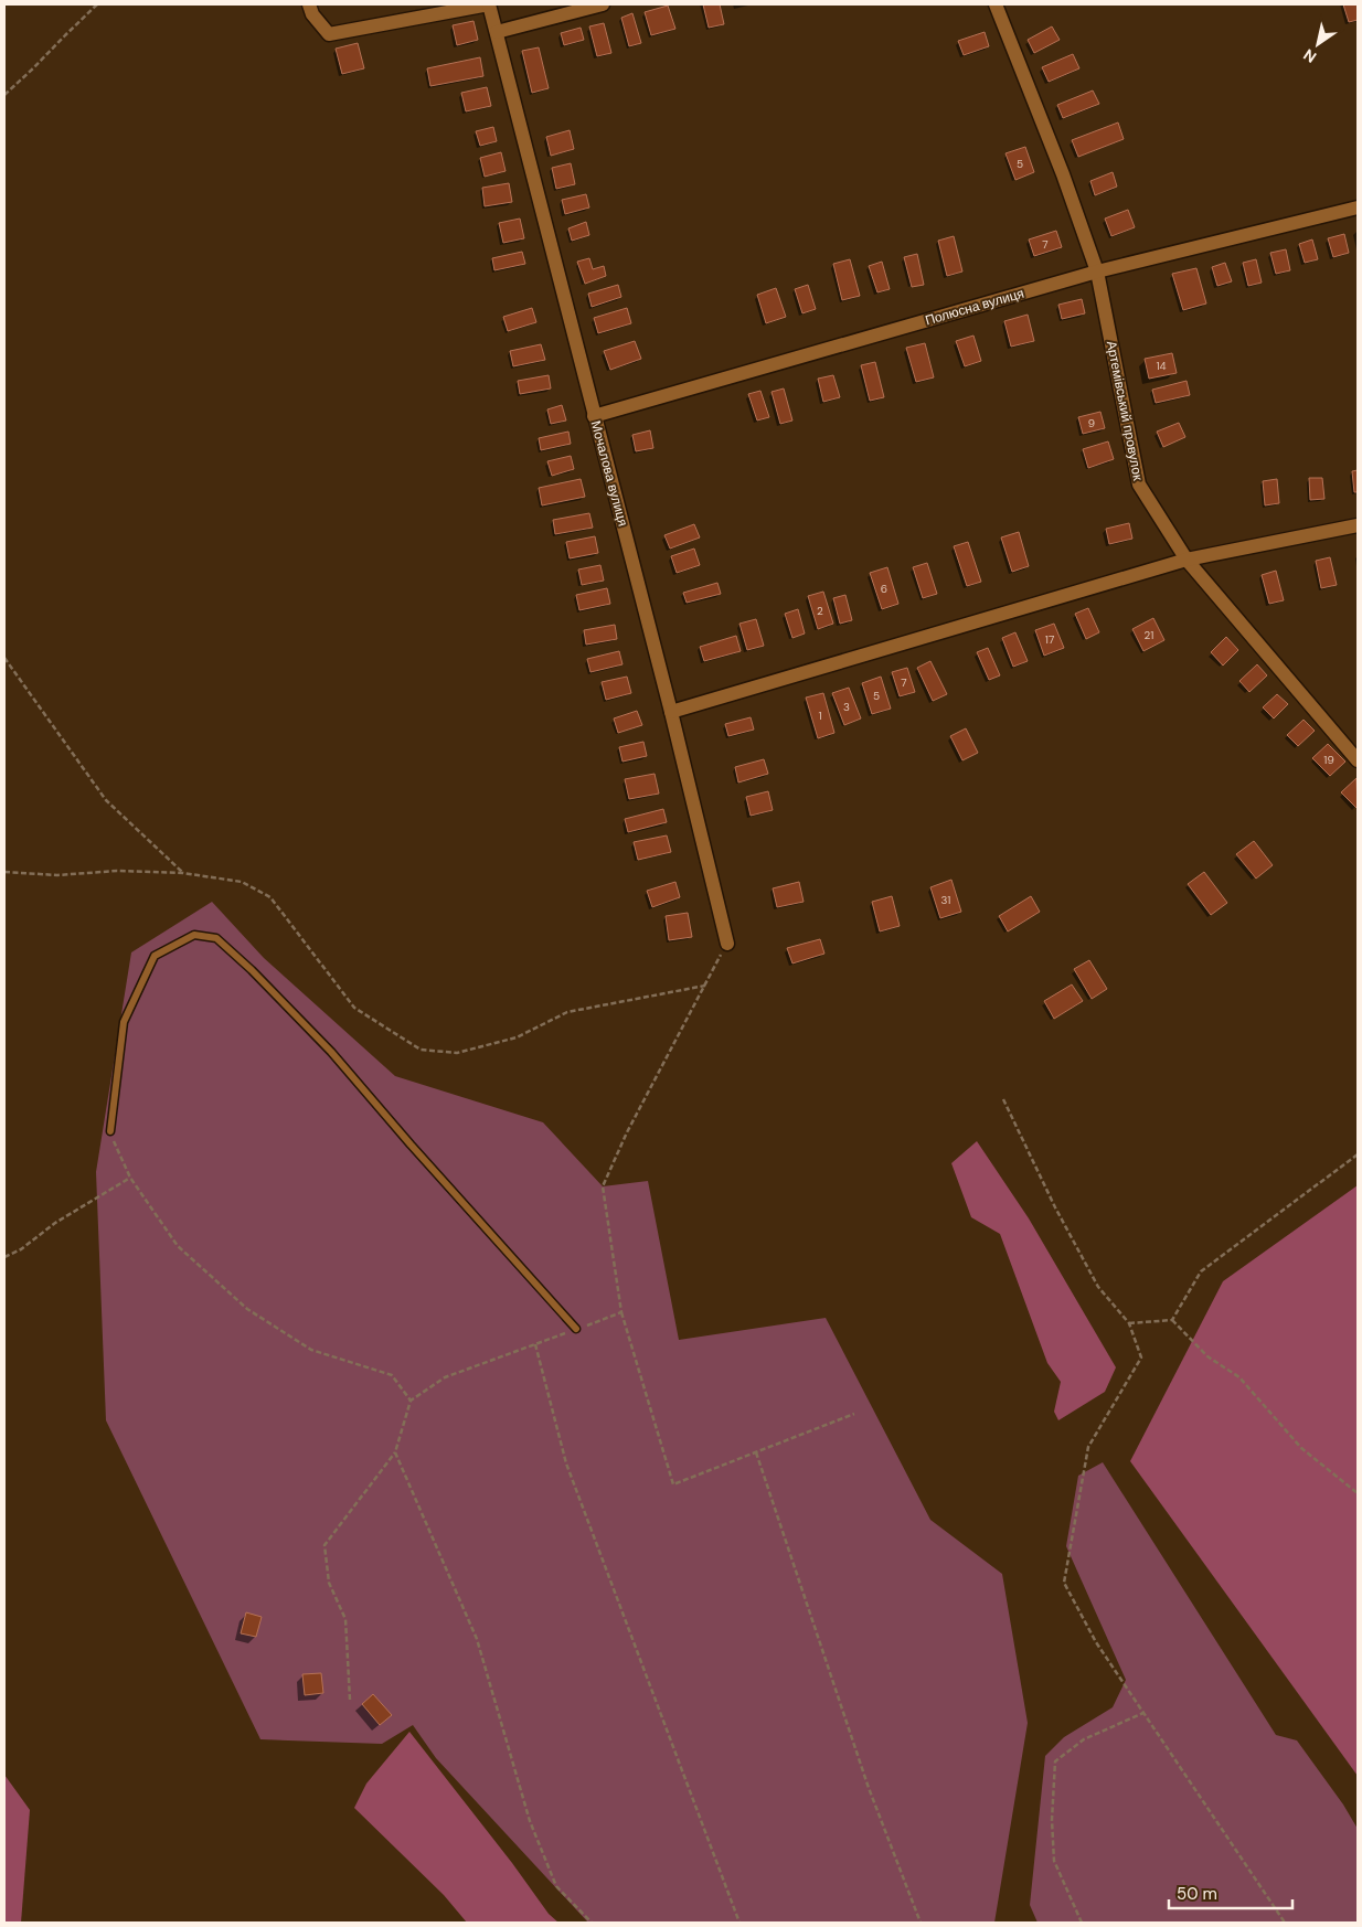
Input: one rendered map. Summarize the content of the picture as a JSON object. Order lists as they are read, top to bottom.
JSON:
{
  "streets": {
    "street": ["Полюсна вулиця", "Артемівський провулок", "Мочалова вулиця"]
  },
  "crossings": [
    ["Полюсна вулиця", "Артемівський провулок"],
    ["Полюсна вулиця", "Мочалова вулиця"]
  ],
  "house_numbers": [
    "5",
    "7",
    "14",
    "9",
    "6",
    "2",
    "21",
    "17",
    "7",
    "5",
    "3",
    "1",
    "19",
    "31"
  ],
  "scale_bar": "50 m",
  "north": "bottom left"
}
